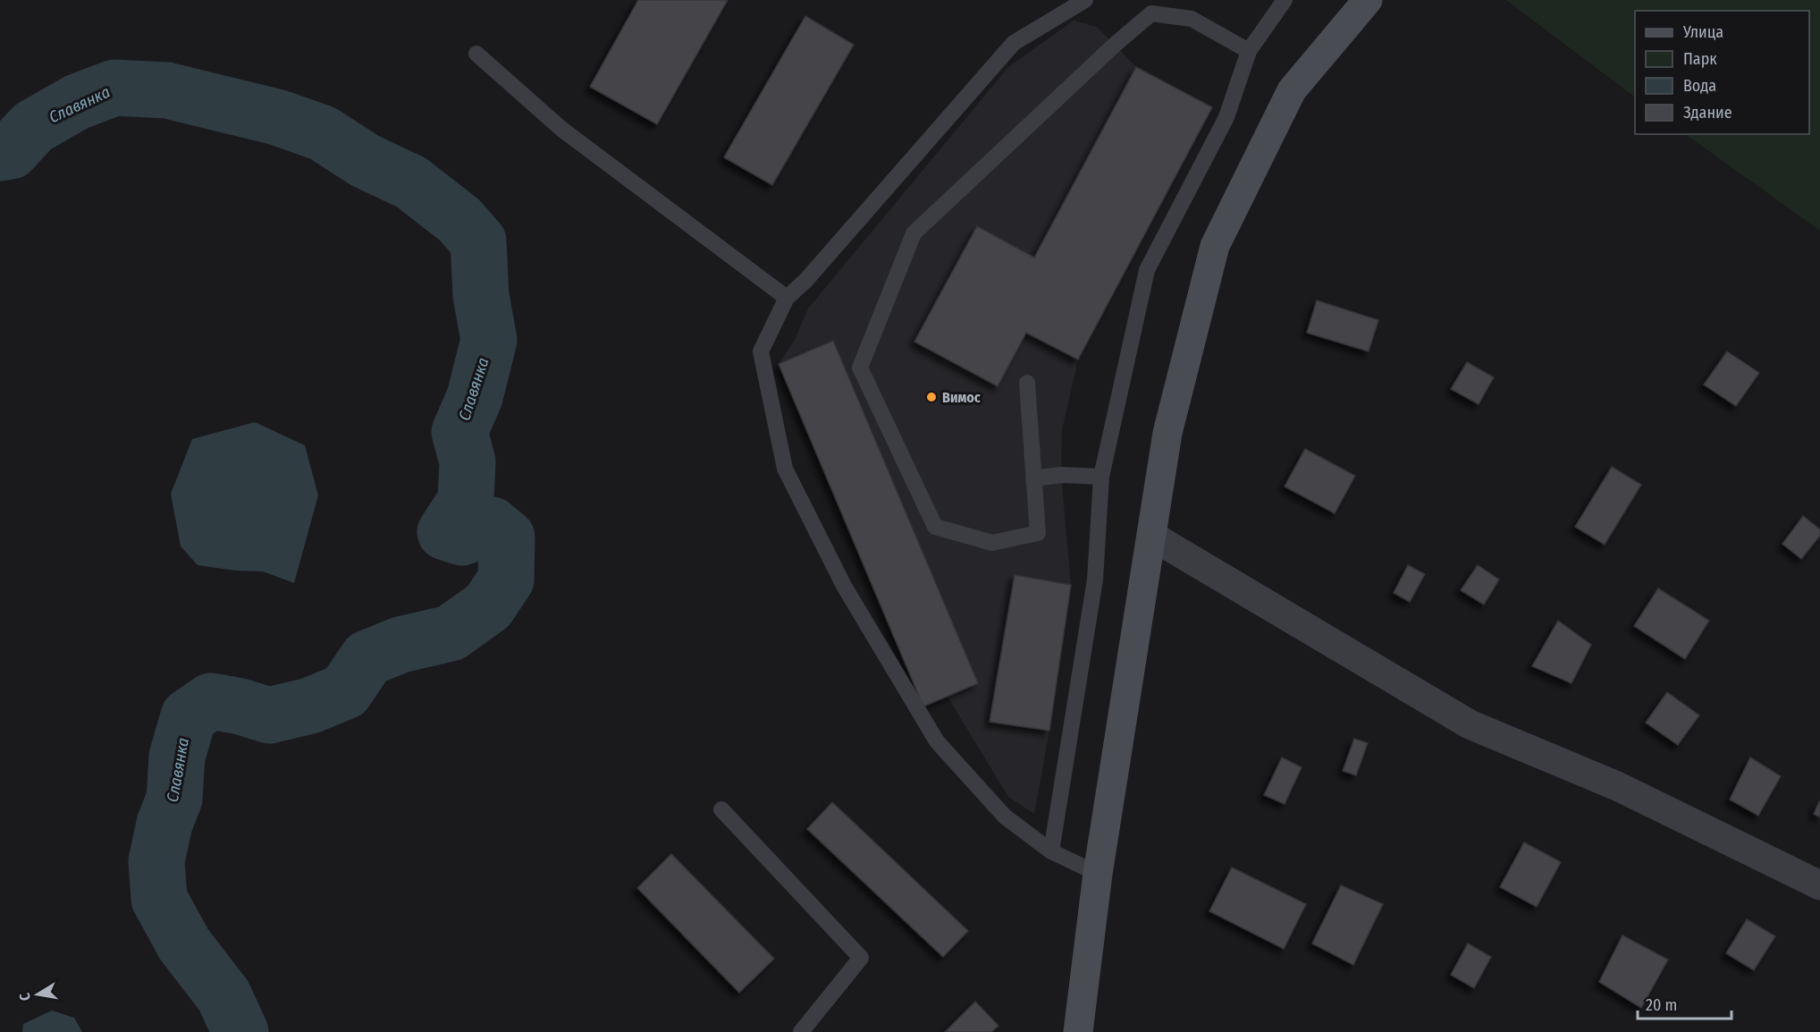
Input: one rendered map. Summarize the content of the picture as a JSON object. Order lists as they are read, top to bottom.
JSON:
{
  "water": ["Славянка"],
  "places": ["Вимос"],
  "legend": [
    "Улица",
    "Парк",
    "Вода",
    "Здание"
  ],
  "scale_bar": "20 m",
  "north": "left"
}
